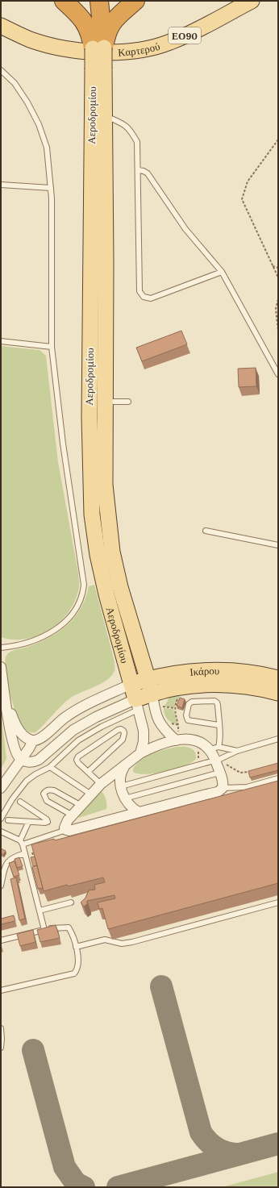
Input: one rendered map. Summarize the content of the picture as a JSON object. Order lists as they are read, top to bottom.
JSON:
{
  "streets": {
    "main road": [
      "ΕΟ90",
      "Καρτερού",
      "Αεροδρομίου",
      "Ικάρου"
    ]
  },
  "crossings": [
    ["ΕΟ90", "Καρτερού"],
    ["ΕΟ90", "Αεροδρομίου"],
    ["Καρτερού", "Αεροδρομίου"],
    ["Αεροδρομίου", "Ικάρου"]
  ]
}
